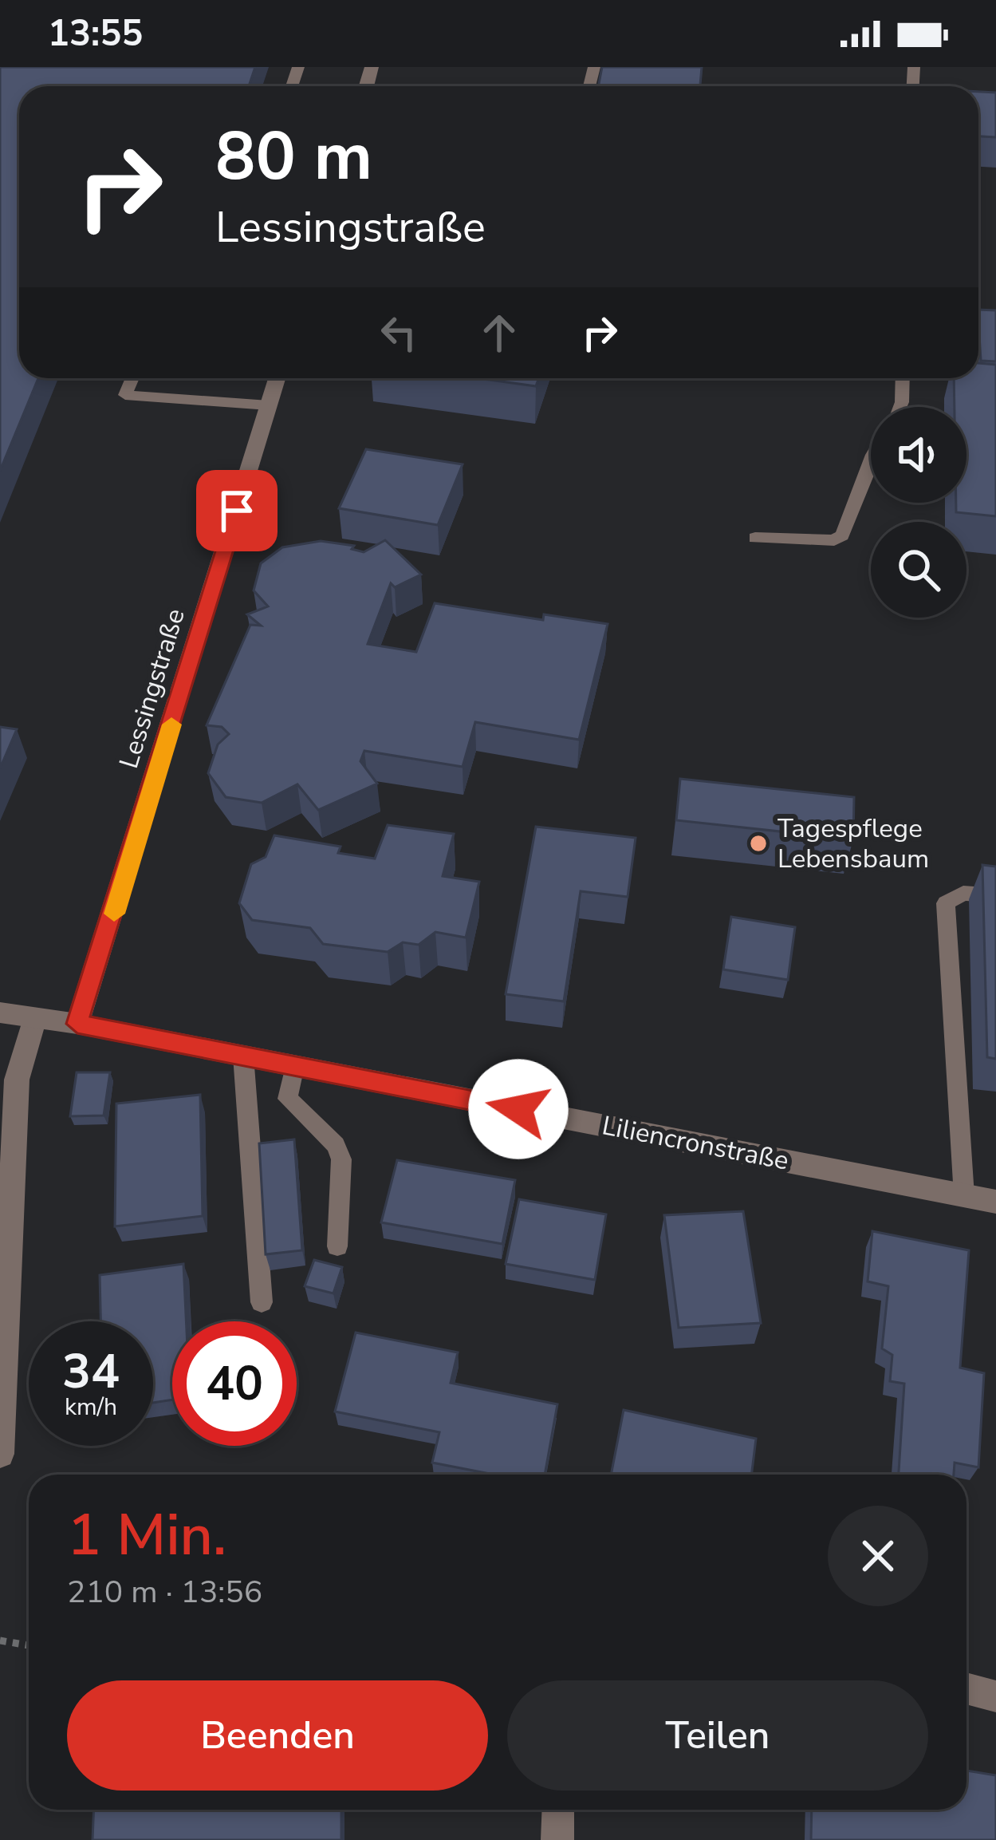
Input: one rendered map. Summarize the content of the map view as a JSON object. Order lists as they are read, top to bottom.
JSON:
{
  "streets": {
    "street": ["Lessingstraße", "Liliencronstraße"]
  },
  "crossings": [
    ["Lessingstraße", "Liliencronstraße"]
  ],
  "places": ["Tagespflege Lebensbaum"],
  "page": {
    "status": "13:55",
    "turn": ["80 m", "Lessingstraße"],
    "speed": "34 km/h",
    "limit": "40",
    "heading": ["1 Min.", "210 m · 13:56"],
    "buttons": ["Beenden", "Teilen"]
  }
}
